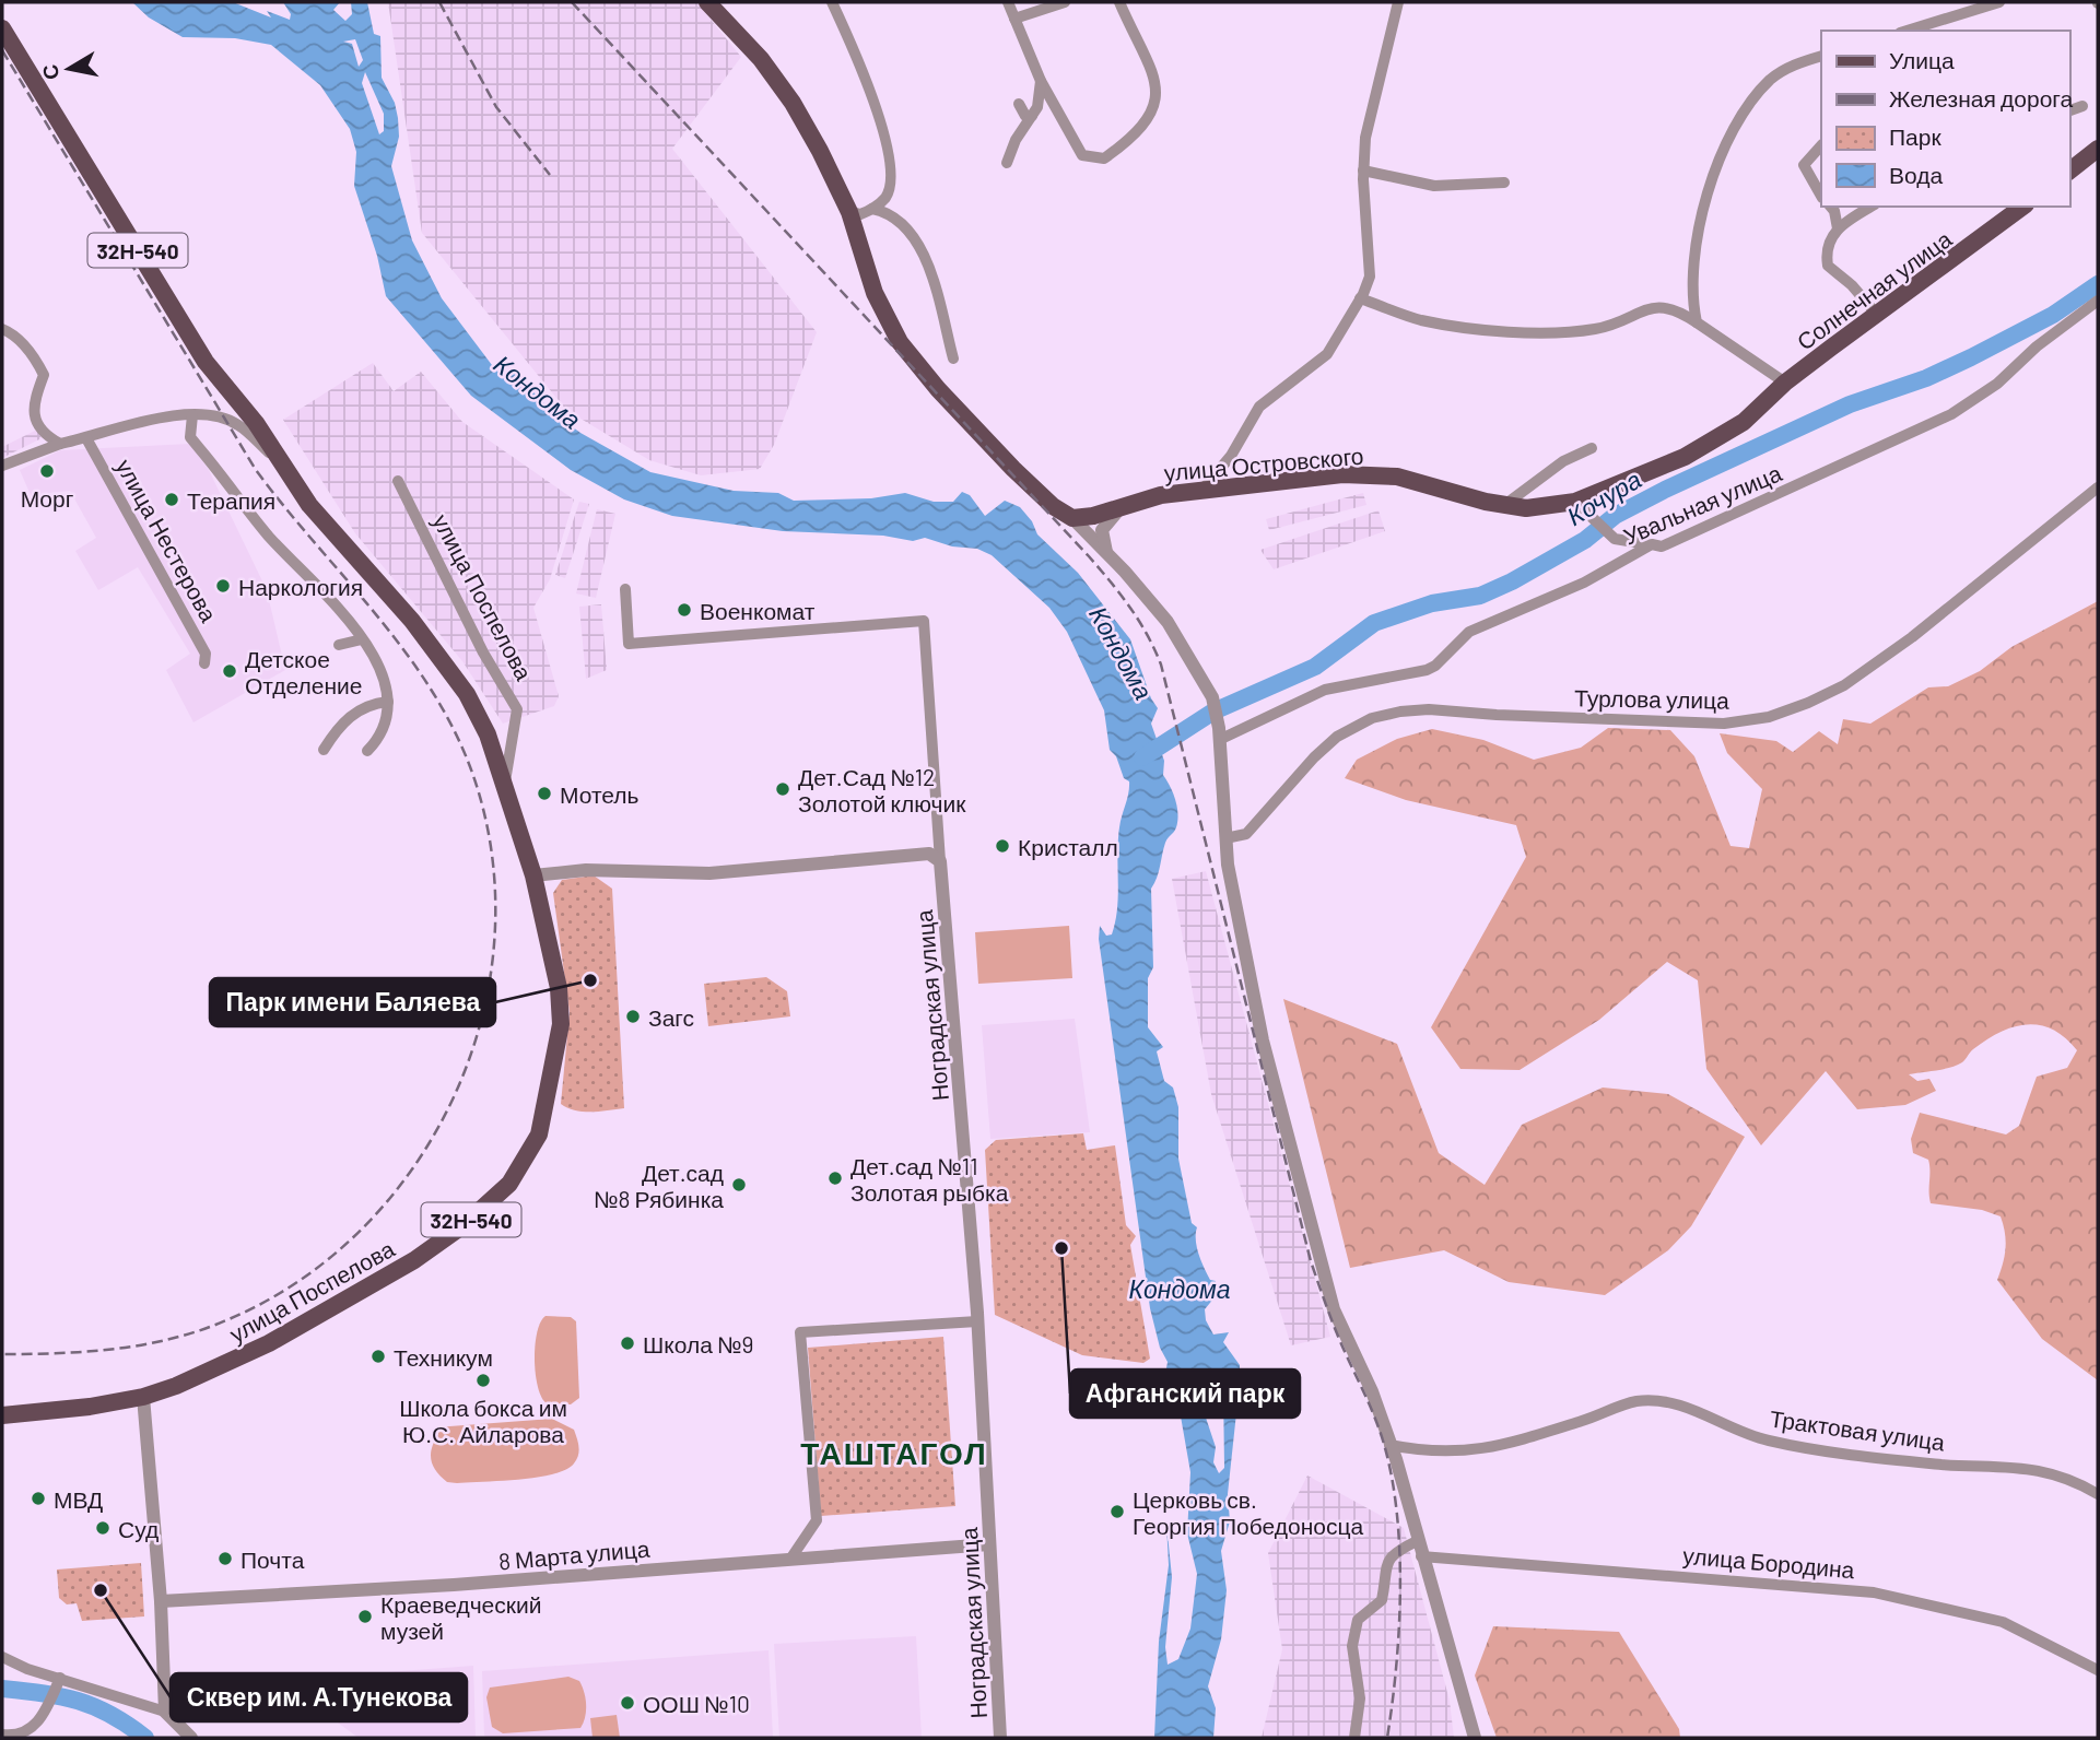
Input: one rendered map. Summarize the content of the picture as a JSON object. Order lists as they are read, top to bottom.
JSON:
{
  "streets": {
    "main road": [
      "32Н-540",
      "Солнечная улица",
      "улица Островского",
      "улица Поспелова"
    ],
    "street": [
      "Увальная улица",
      "улица Нестерова",
      "Турлова улица",
      "Ноградская улица",
      "Трактовая улица",
      "8 Марта улица",
      "улица Бородина"
    ]
  },
  "crossings": [
    ["32Н-540", "улица Нестерова"],
    ["32Н-540", "улица Поспелова"],
    ["Солнечная улица", "улица Островского"],
    ["Ноградская улица", "8 Марта улица"]
  ],
  "districts": ["ТАШТАГОЛ"],
  "water": ["Кондома", "Кочура"],
  "places": [
    "Морг",
    "Терапия",
    "Наркология",
    "Военкомат",
    "Детское Отделение",
    "Дет.Сад №12 Золотой ключик",
    "Мотель",
    "Кристалл",
    "Парк имени Баляева",
    "Загс",
    "Дет.сад №11 Золотая рыбка",
    "Дет.сад №8 Рябинка",
    "Афганский парк",
    "Школа №9",
    "Техникум",
    "Школа бокса им Ю.С. Айларова",
    "МВД",
    "Церковь св. Георгия Победоносца",
    "Суд",
    "Почта",
    "Сквер им. А.Тунекова",
    "Краеведческий музей",
    "ООШ №10"
  ],
  "legend": [
    "Улица",
    "Железная дорога",
    "Парк",
    "Вода"
  ],
  "north": "left"
}
